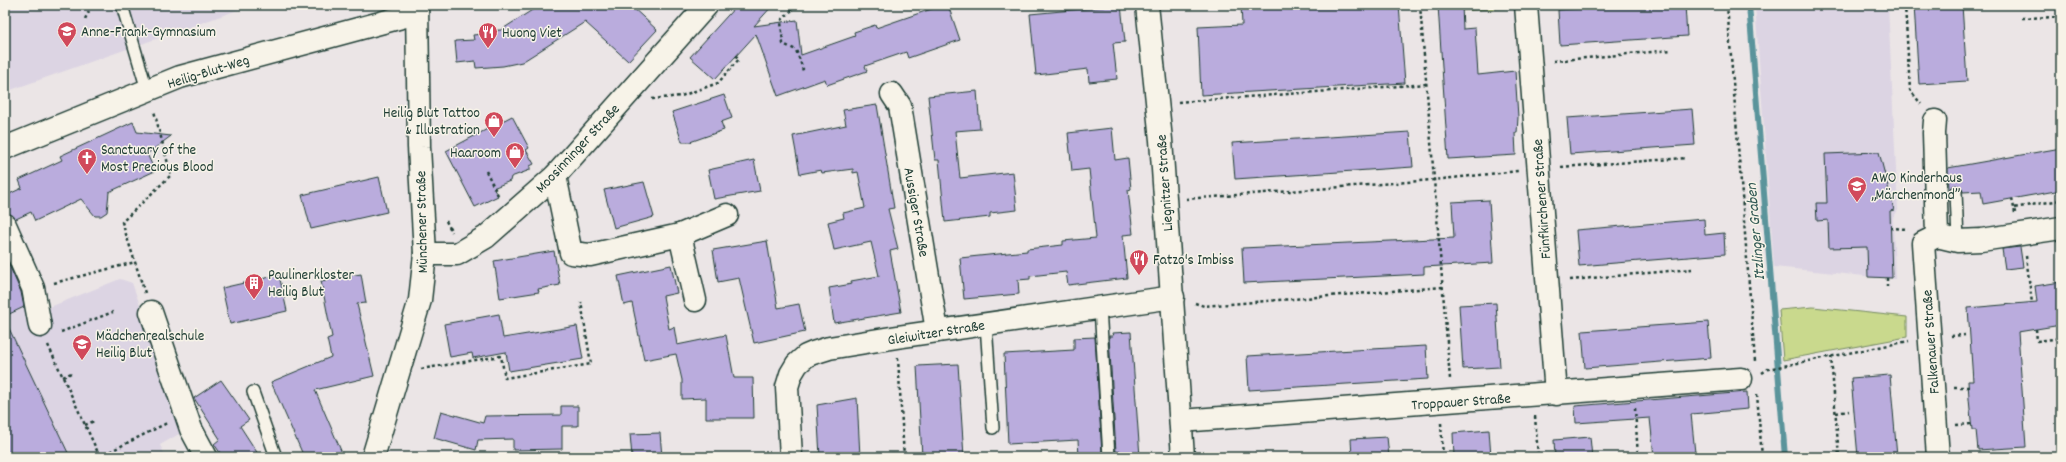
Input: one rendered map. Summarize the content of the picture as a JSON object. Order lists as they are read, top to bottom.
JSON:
{
  "streets": {
    "street": [
      "Heilig-Blut-Weg",
      "Moosinninger Straße",
      "Liegnitzer Straße",
      "Fünfkirchener Straße",
      "Aussiger Straße",
      "Münchener Straße",
      "Gleiwitzer Straße",
      "Falkenauer Straße",
      "Troppauer Straße"
    ]
  },
  "crossings": [
    ["Heilig-Blut-Weg", "Münchener Straße"],
    ["Moosinninger Straße", "Münchener Straße"],
    ["Liegnitzer Straße", "Gleiwitzer Straße"],
    ["Liegnitzer Straße", "Troppauer Straße"],
    ["Fünfkirchener Straße", "Troppauer Straße"],
    ["Aussiger Straße", "Gleiwitzer Straße"]
  ],
  "water": ["Itzlinger Graben"],
  "places": {
    "school or university": ["Anne-Frank-Gymnasium", "AWO Kinderhaus „Märchenmond”", "Mädchenrealschule Heilig Blut"],
    "restaurant": ["Huong Viet", "Fatzo's Imbiss"],
    "shop": ["Heilig Blut Tattoo & Illustration", "Haaroom"],
    "church": ["Sanctuary of the Most Precious Blood"],
    "building": ["Paulinerkloster Heilig Blut"]
  }
}
